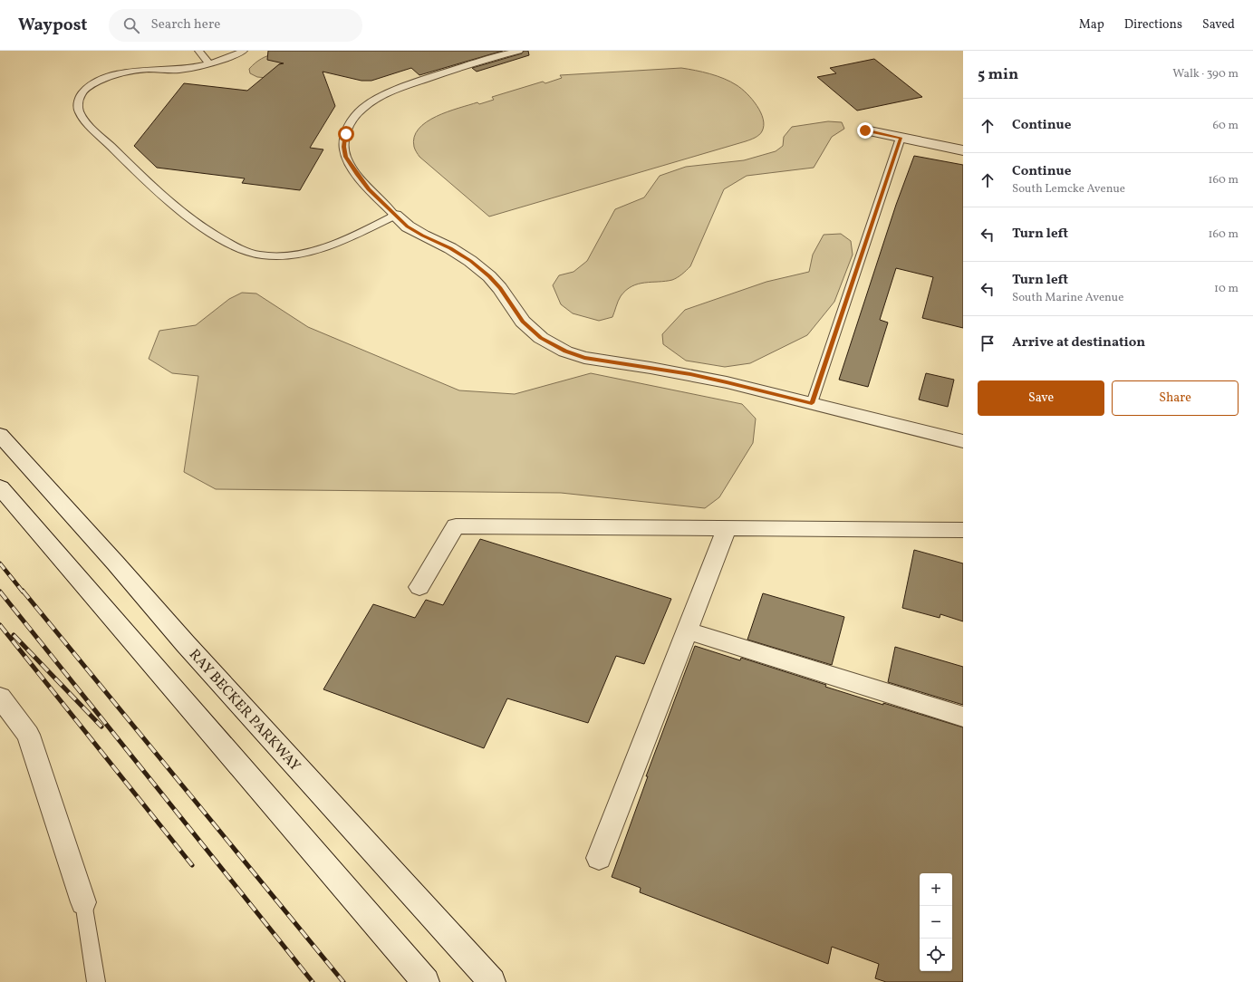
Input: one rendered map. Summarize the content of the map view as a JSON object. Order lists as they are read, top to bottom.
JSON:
{
  "streets": {
    "street": ["RAY BECKER PARKWAY"]
  },
  "page": {
    "header": "Waypost",
    "search": "Search here",
    "nav": ["Map", "Directions", "Saved"],
    "heading": ["5 min", "Walk · 390 m"],
    "list": [
      ["Continue", "60 m"],
      ["Continue", "South Lemcke Avenue", "160 m"],
      ["Turn left", "160 m"],
      ["Turn left", "South Marine Avenue", "10 m"],
      "Arrive at destination"
    ],
    "buttons": ["Save", "Share"],
    "map_buttons": ["+", "−"]
  }
}
